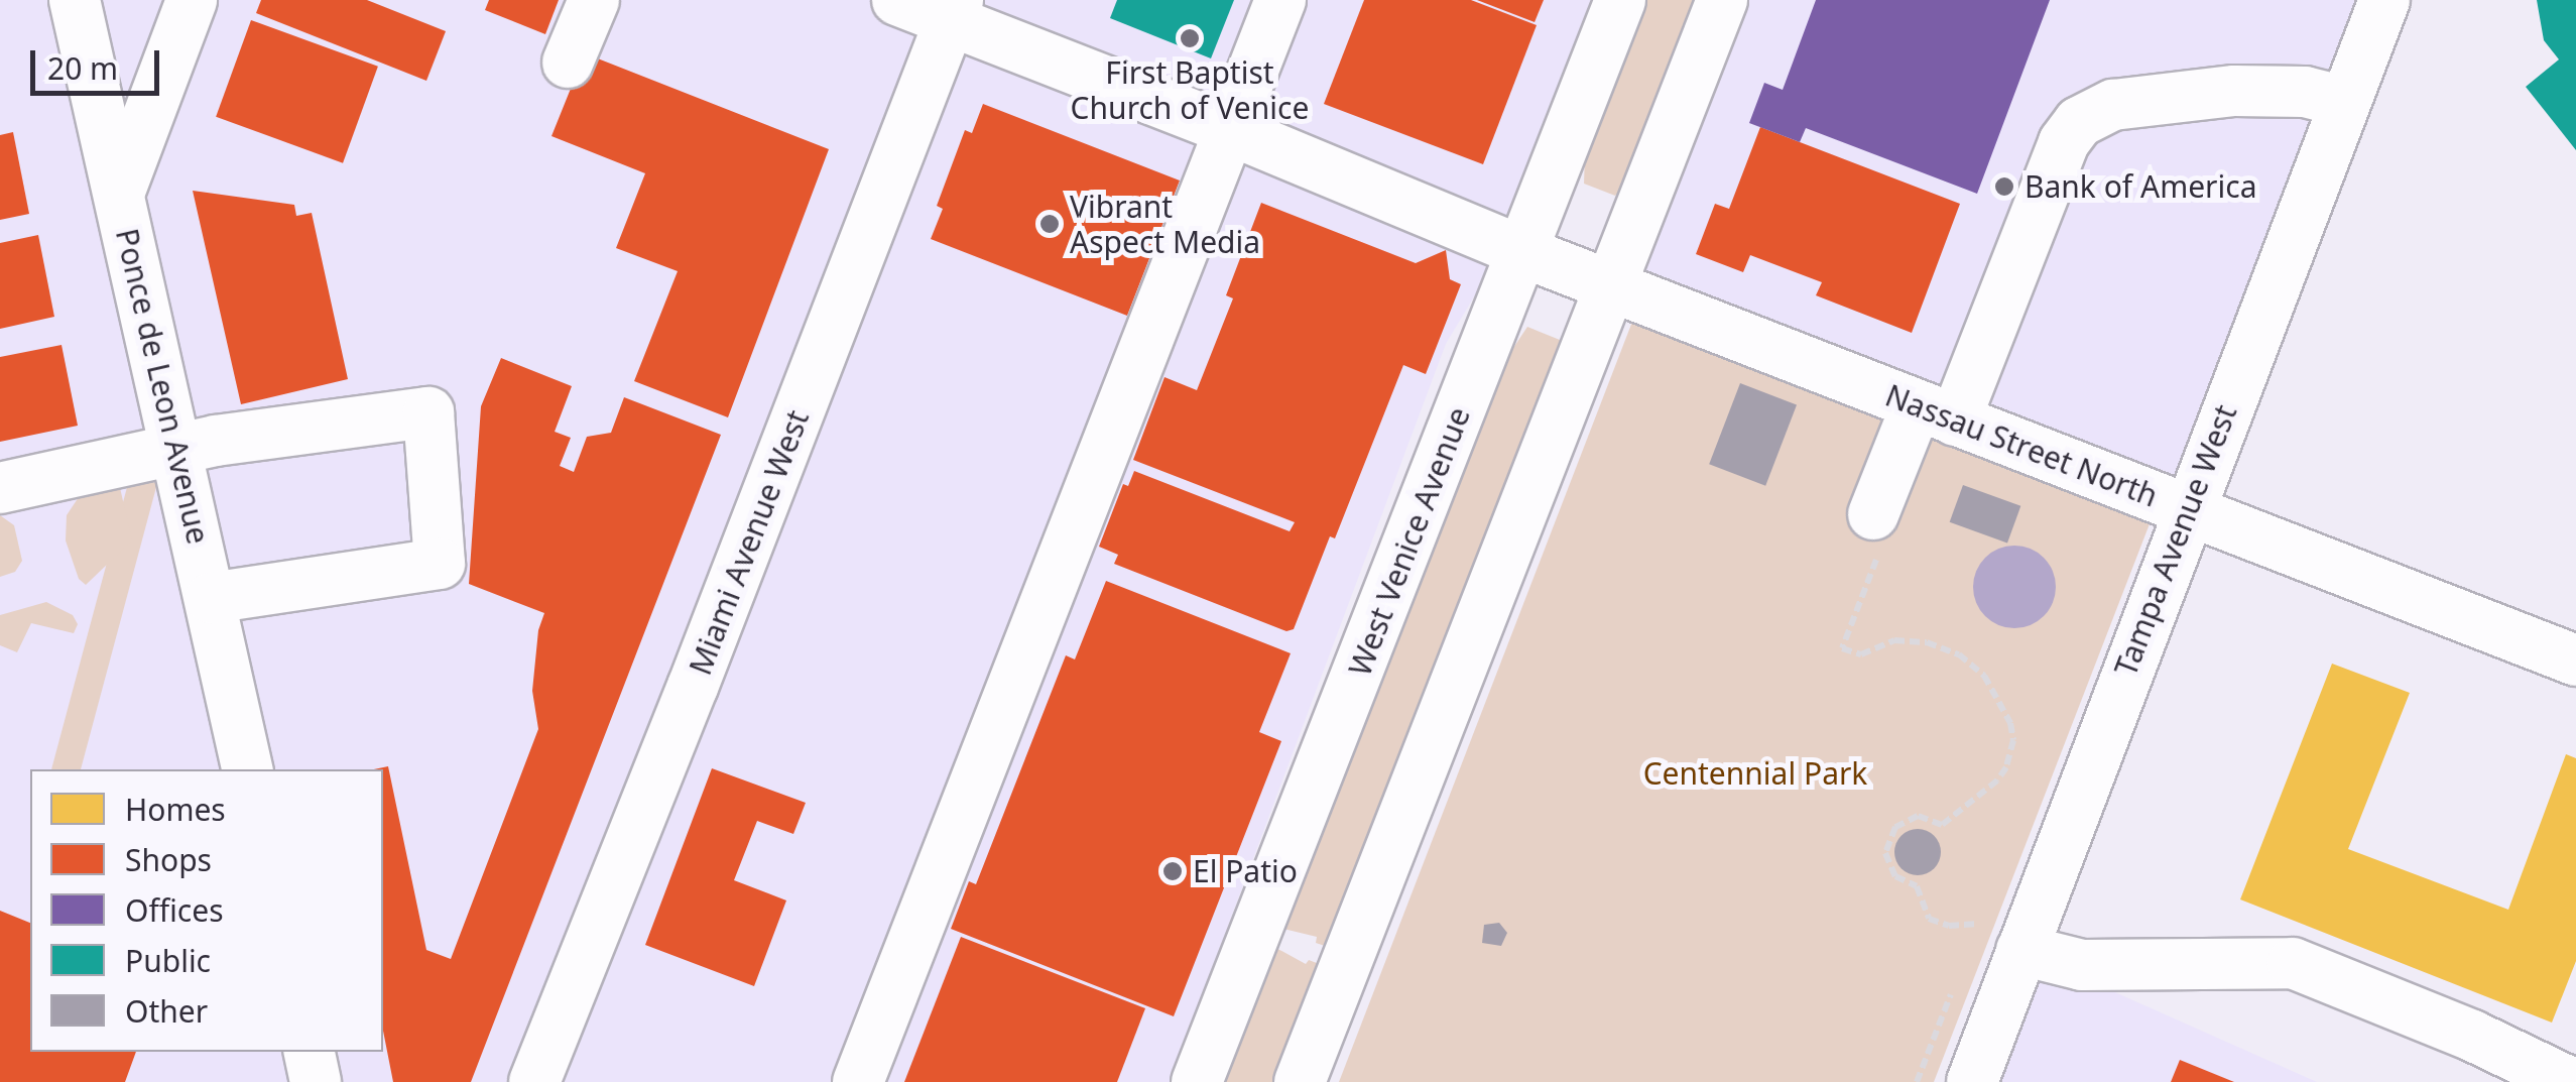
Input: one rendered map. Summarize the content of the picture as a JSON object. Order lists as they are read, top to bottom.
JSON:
{
  "streets": {
    "street": [
      "Ponce de Leon Avenue",
      "Nassau Street North",
      "Tampa Avenue West",
      "West Venice Avenue",
      "Miami Avenue West"
    ]
  },
  "crossings": [
    ["Nassau Street North", "Tampa Avenue West"],
    ["Nassau Street North", "West Venice Avenue"],
    ["Nassau Street North", "Miami Avenue West"]
  ],
  "parks": ["Centennial Park"],
  "places": [
    "First Baptist Church of Venice",
    "Bank of America",
    "Vibrant Aspect Media",
    "El Patio"
  ],
  "legend": [
    "Homes",
    "Shops",
    "Offices",
    "Public",
    "Other"
  ],
  "scale_bar": "20 m"
}
